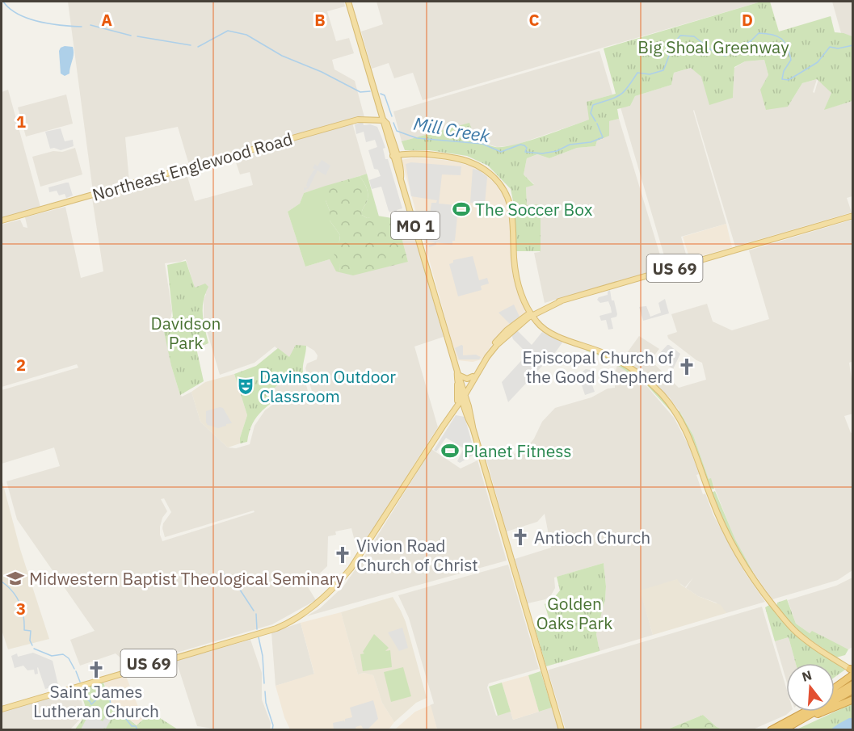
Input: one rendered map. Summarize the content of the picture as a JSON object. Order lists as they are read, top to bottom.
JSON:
{
  "streets": {
    "main road": ["Northeast Englewood Road", "MO 1", "US 69"]
  },
  "crossings": [
    ["Northeast Englewood Road", "MO 1"],
    ["MO 1", "US 69"]
  ],
  "water": ["Mill Creek"],
  "parks": ["Big Shoal Greenway", "Davidson Park", "Golden Oaks Park"],
  "places": {
    "sports": ["The Soccer Box", "Planet Fitness"],
    "church": [
      "Episcopal Church of the Good Shepherd",
      "Antioch Church",
      "Vivion Road Church of Christ",
      "Saint James Lutheran Church"
    ],
    "theatre": ["Davinson Outdoor Classroom"],
    "school or university": ["Midwestern Baptist Theological Seminary"]
  },
  "north": "top",
  "grid": {
    "columns": [
      "A",
      "B",
      "C",
      "D"
    ],
    "rows": ["1", "2", "3"]
  }
}
